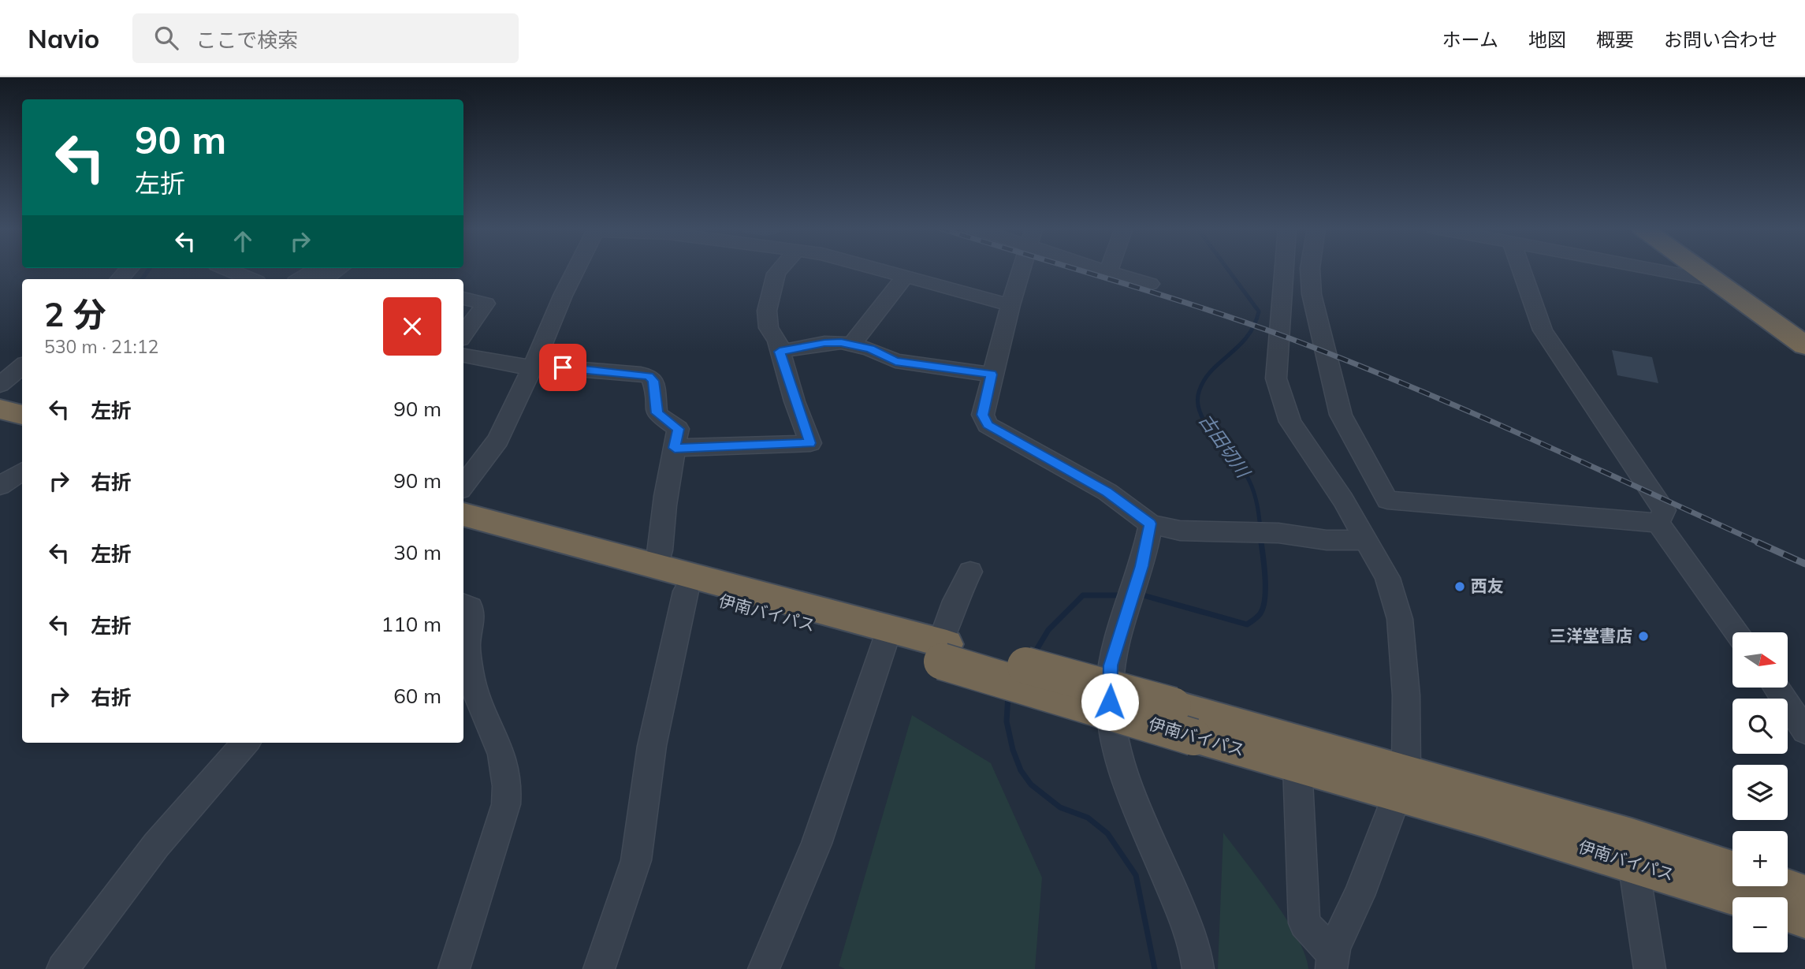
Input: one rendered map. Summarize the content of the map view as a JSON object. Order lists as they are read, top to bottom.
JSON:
{
  "streets": {
    "highway": ["伊南バイパス"]
  },
  "water": ["古田切川"],
  "places": ["西友", "三洋堂書店"],
  "north": "right",
  "page": {
    "header": "Navio",
    "search": "ここで検索",
    "nav": [
      "ホーム",
      "地図",
      "概要",
      "お問い合わせ"
    ],
    "turn": ["90 m", "左折"],
    "heading": ["2 分", "530 m · 21:12"],
    "list": [
      {
        "name": "左折",
        "value": "90 m"
      },
      {
        "name": "右折",
        "value": "90 m"
      },
      {
        "name": "左折",
        "value": "30 m"
      },
      {
        "name": "左折",
        "value": "110 m"
      },
      {
        "name": "右折",
        "value": "60 m"
      }
    ],
    "map_buttons": ["+", "−"]
  }
}
